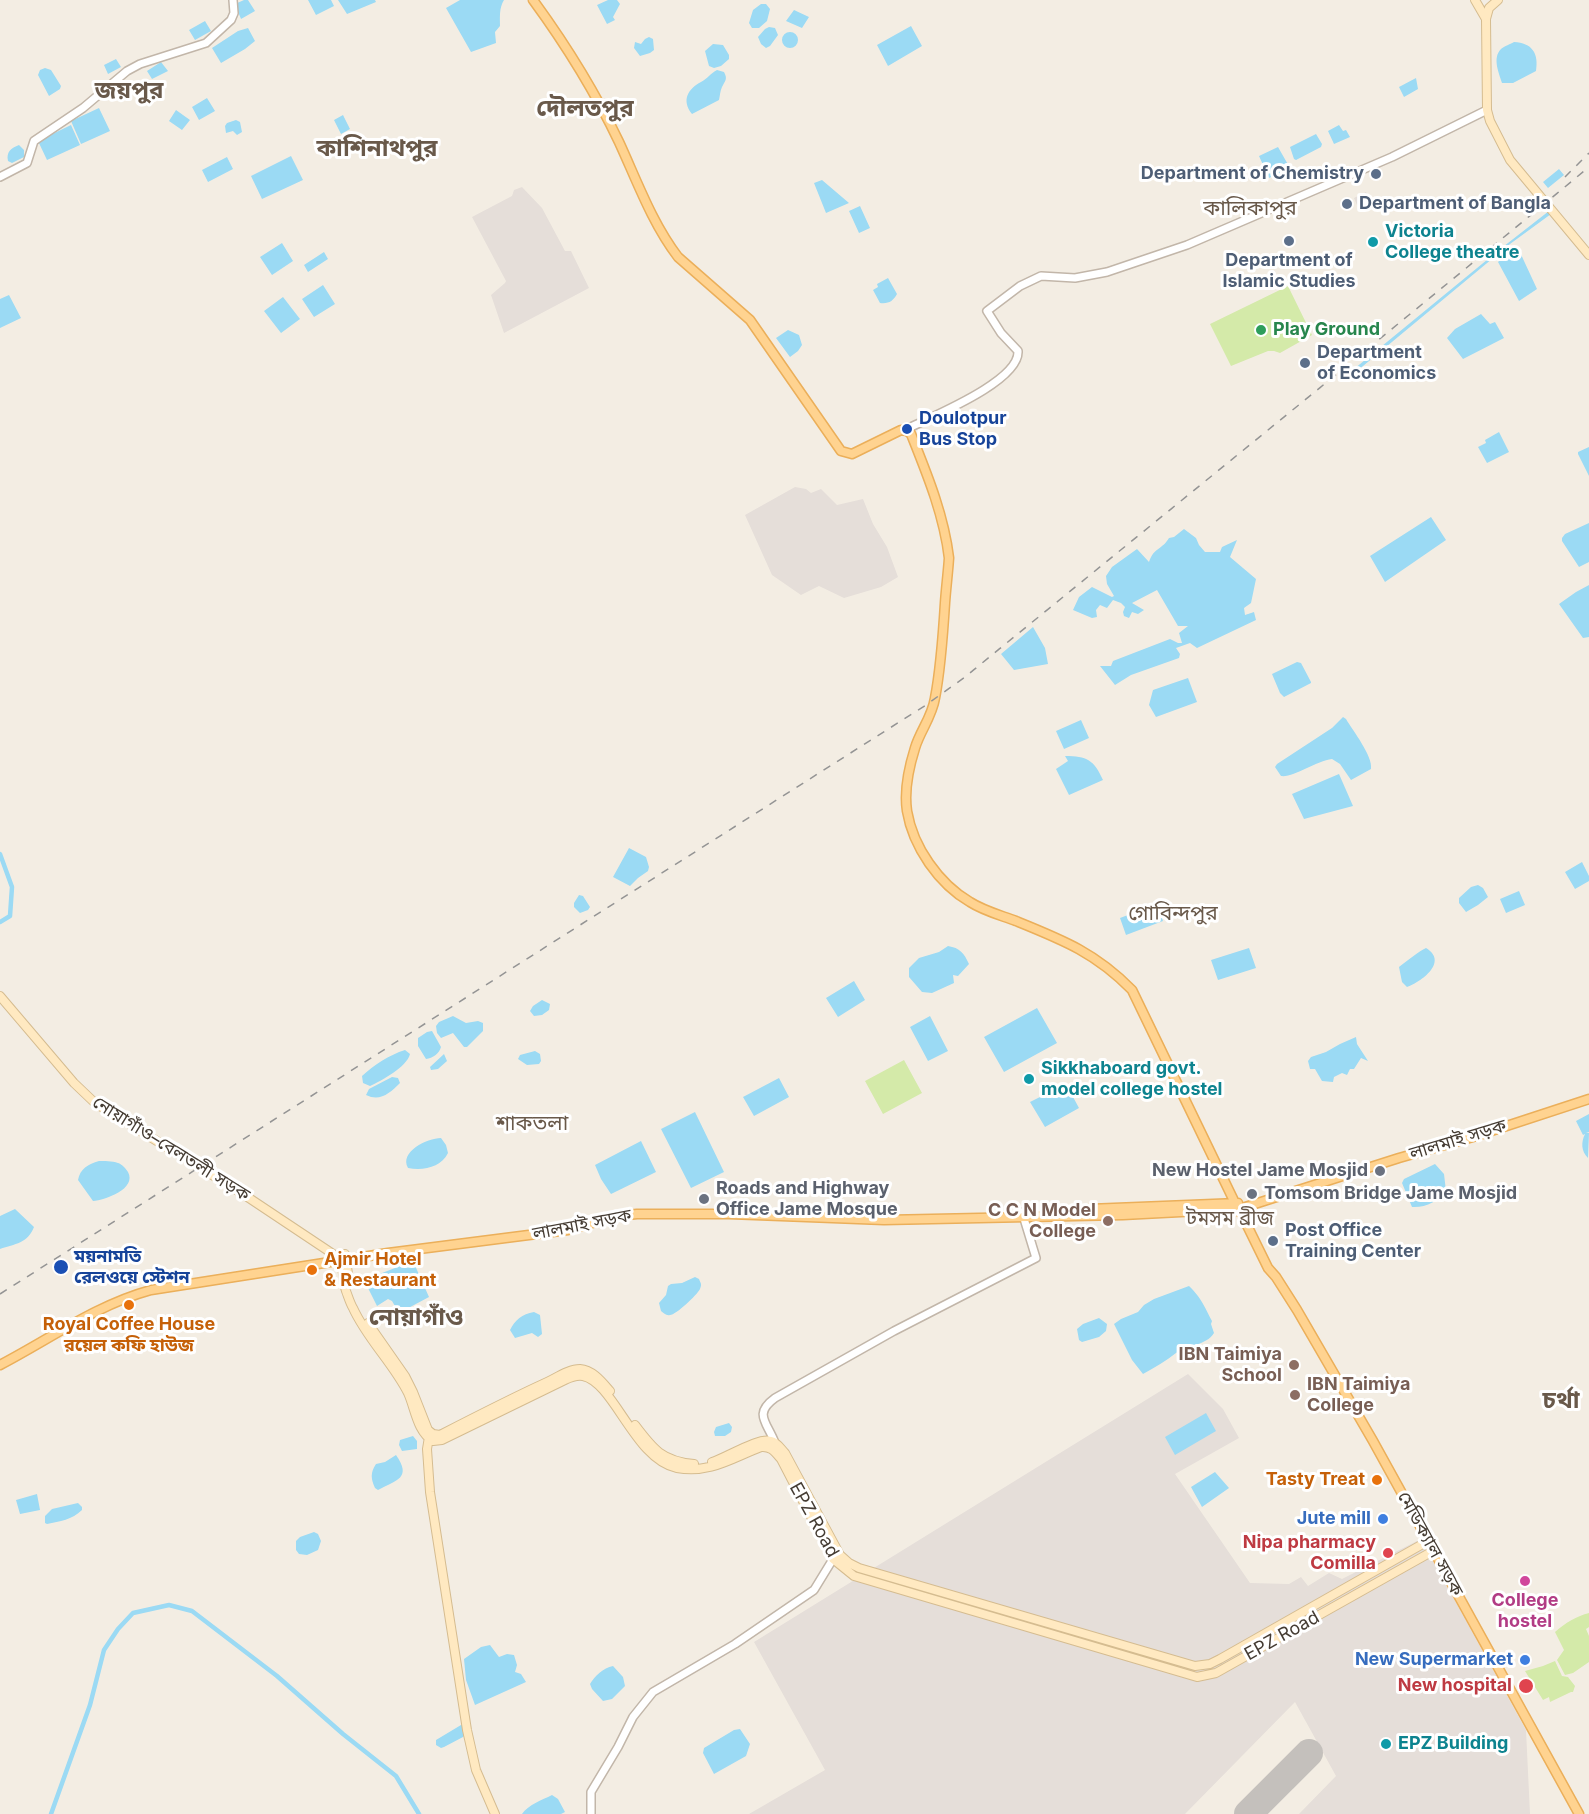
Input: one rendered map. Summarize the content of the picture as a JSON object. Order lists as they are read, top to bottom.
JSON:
{
  "streets": {
    "main road": [
      "লালমাই সড়ক",
      "নোয়াগাঁও–বেলতলী সড়ক",
      "EPZ Road",
      "মেডিক্যাল সড়ক"
    ]
  },
  "crossings": [
    ["লালমাই সড়ক", "নোয়াগাঁও–বেলতলী সড়ক"],
    ["লালমাই সড়ক", "মেডিক্যাল সড়ক"],
    ["EPZ Road", "মেডিক্যাল সড়ক"]
  ],
  "districts": [
    "জয়পুর",
    "দৌলতপুর",
    "কাশিনাথপুর",
    "কালিকাপুর",
    "গোবিন্দপুর",
    "শাকতলা",
    "টমসম ব্রীজ",
    "নোয়াগাঁও",
    "চর্থা"
  ],
  "places": [
    "Department of Chemistry",
    "Department of Bangla",
    "Department of Islamic Studies",
    "Victoria College theatre",
    "Play Ground",
    "Department of Economics",
    "Doulotpur Bus Stop",
    "Sikkhaboard govt. model college hostel",
    "New Hostel Jame Mosjid",
    "Tomsom Bridge Jame Mosjid",
    "Roads and Highway Office Jame Mosque",
    "C C N Model College",
    "Post Office Training Center",
    "ময়নামতি রেলওয়ে স্টেশন",
    "Ajmir Hotel & Restaurant",
    "Royal Coffee House রয়েল কফি হাউজ",
    "IBN Taimiya School",
    "IBN Taimiya College",
    "Tasty Treat",
    "Jute mill",
    "Nipa pharmacy Comilla",
    "College hostel",
    "New Supermarket",
    "New hospital",
    "EPZ Building"
  ]
}
